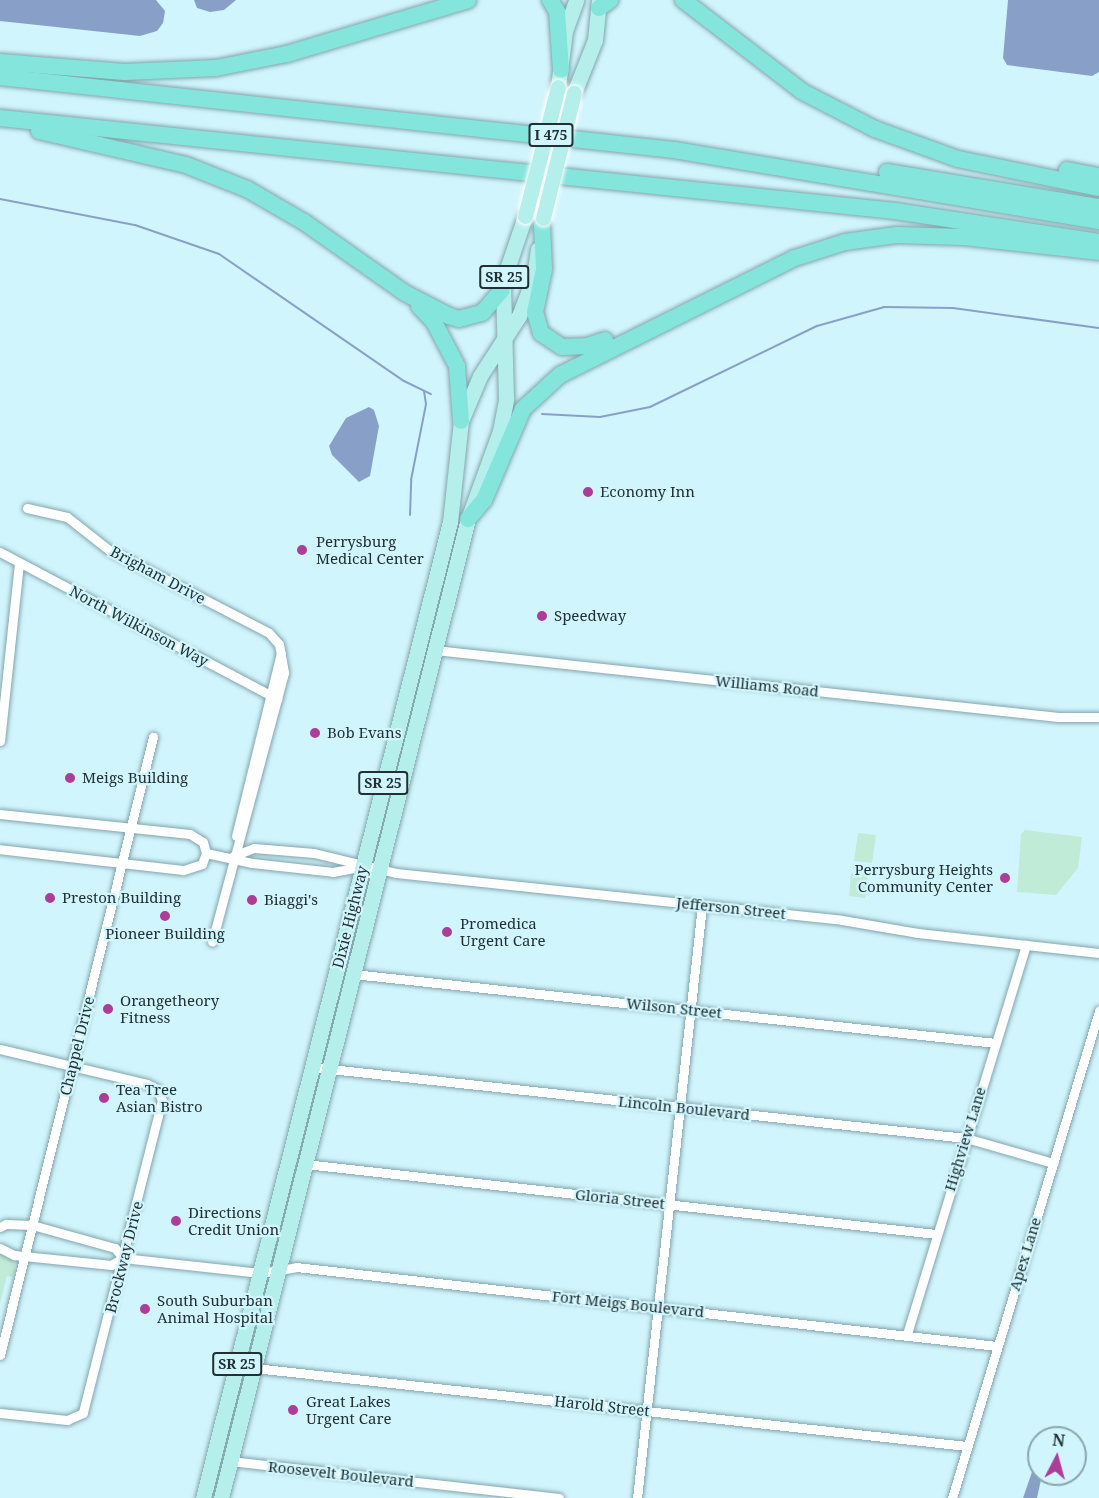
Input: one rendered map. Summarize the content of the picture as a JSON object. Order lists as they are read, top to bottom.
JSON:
{
  "streets": {
    "highway": ["I 475"],
    "main road": ["SR 25", "Dixie Highway"],
    "street": [
      "Brigham Drive",
      "North Wilkinson Way",
      "Williams Road",
      "Jefferson Street",
      "Wilson Street",
      "Chappel Drive",
      "Lincoln Boulevard",
      "Highview Lane",
      "Gloria Street",
      "Apex Lane",
      "Brockway Drive",
      "Fort Meigs Boulevard",
      "Harold Street",
      "Roosevelt Boulevard"
    ]
  },
  "crossings": [
    ["Brigham Drive", "North Wilkinson Way"],
    ["Williams Road", "Dixie Highway"],
    ["Jefferson Street", "Dixie Highway"],
    ["Jefferson Street", "Highview Lane"],
    ["Dixie Highway", "Wilson Street"],
    ["Dixie Highway", "Lincoln Boulevard"],
    ["Dixie Highway", "Gloria Street"],
    ["Dixie Highway", "Fort Meigs Boulevard"],
    ["Dixie Highway", "Harold Street"],
    ["Dixie Highway", "Roosevelt Boulevard"],
    ["Wilson Street", "Highview Lane"],
    ["Chappel Drive", "Brockway Drive"],
    ["Lincoln Boulevard", "Highview Lane"],
    ["Lincoln Boulevard", "Apex Lane"],
    ["Highview Lane", "Gloria Street"],
    ["Highview Lane", "Fort Meigs Boulevard"],
    ["Apex Lane", "Fort Meigs Boulevard"],
    ["Apex Lane", "Harold Street"],
    ["Brockway Drive", "Fort Meigs Boulevard"]
  ],
  "places": [
    "Economy Inn",
    "Perrysburg Medical Center",
    "Speedway",
    "Bob Evans",
    "Meigs Building",
    "Perrysburg Heights Community Center",
    "Preston Building",
    "Biaggi's",
    "Pioneer Building",
    "Promedica Urgent Care",
    "Orangetheory Fitness",
    "Tea Tree Asian Bistro",
    "Directions Credit Union",
    "South Suburban Animal Hospital",
    "Great Lakes Urgent Care"
  ],
  "north": "top"
}
